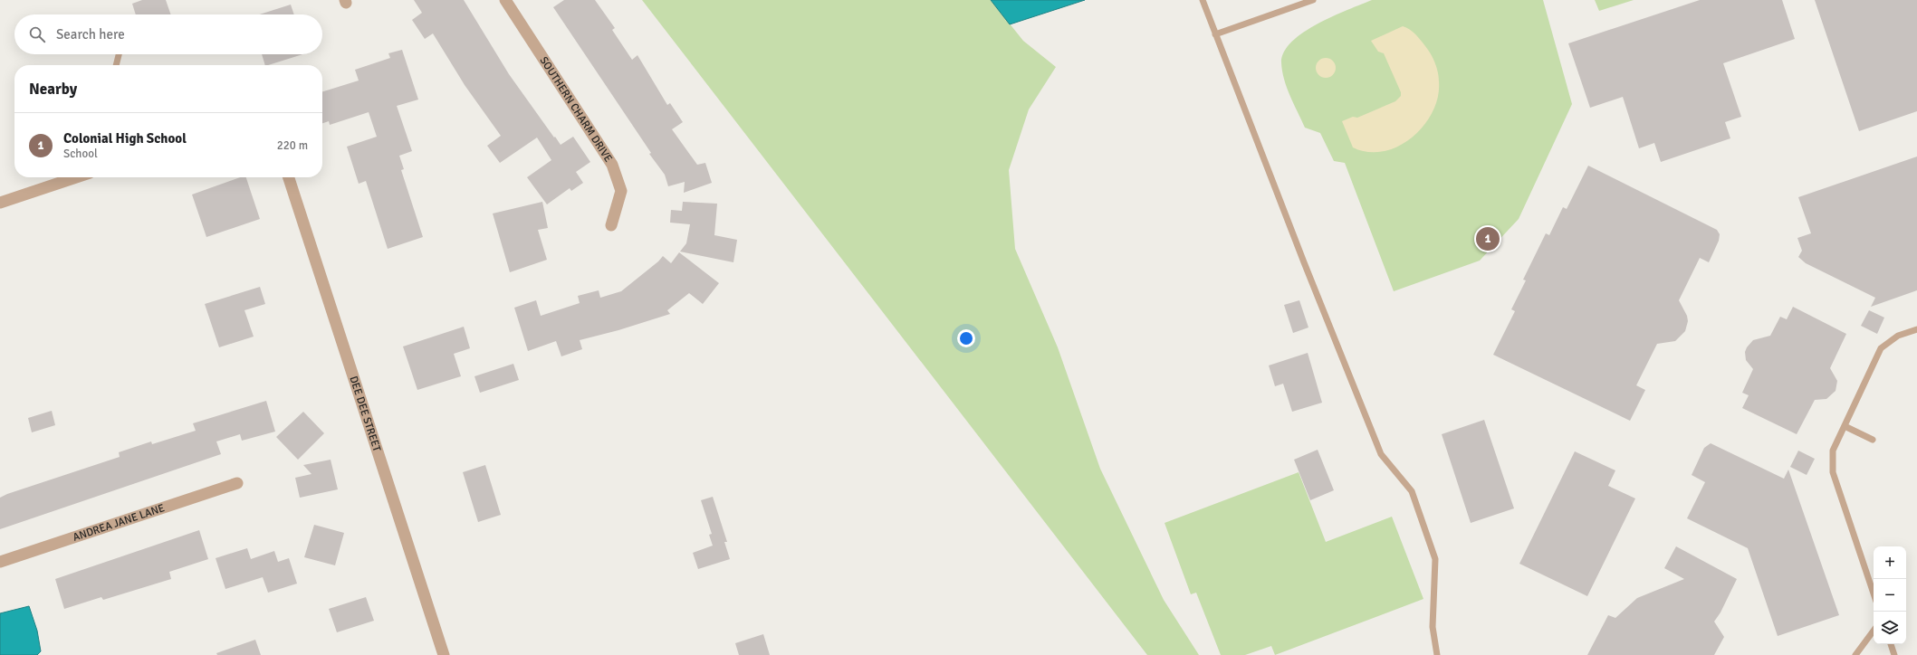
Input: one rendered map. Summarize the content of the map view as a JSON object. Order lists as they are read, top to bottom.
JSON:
{
  "streets": {
    "street": ["SOUTHERN CHARM DRIVE", "DEE DEE STREET", "ANDREA JANE LANE"]
  },
  "page": {
    "search": "Search here",
    "heading": "Nearby",
    "list": [
      {
        "mark": "1",
        "name": "Colonial High School",
        "note": "School",
        "value": "220 m"
      }
    ],
    "pins": "1",
    "map_buttons": ["+", "−"]
  }
}
